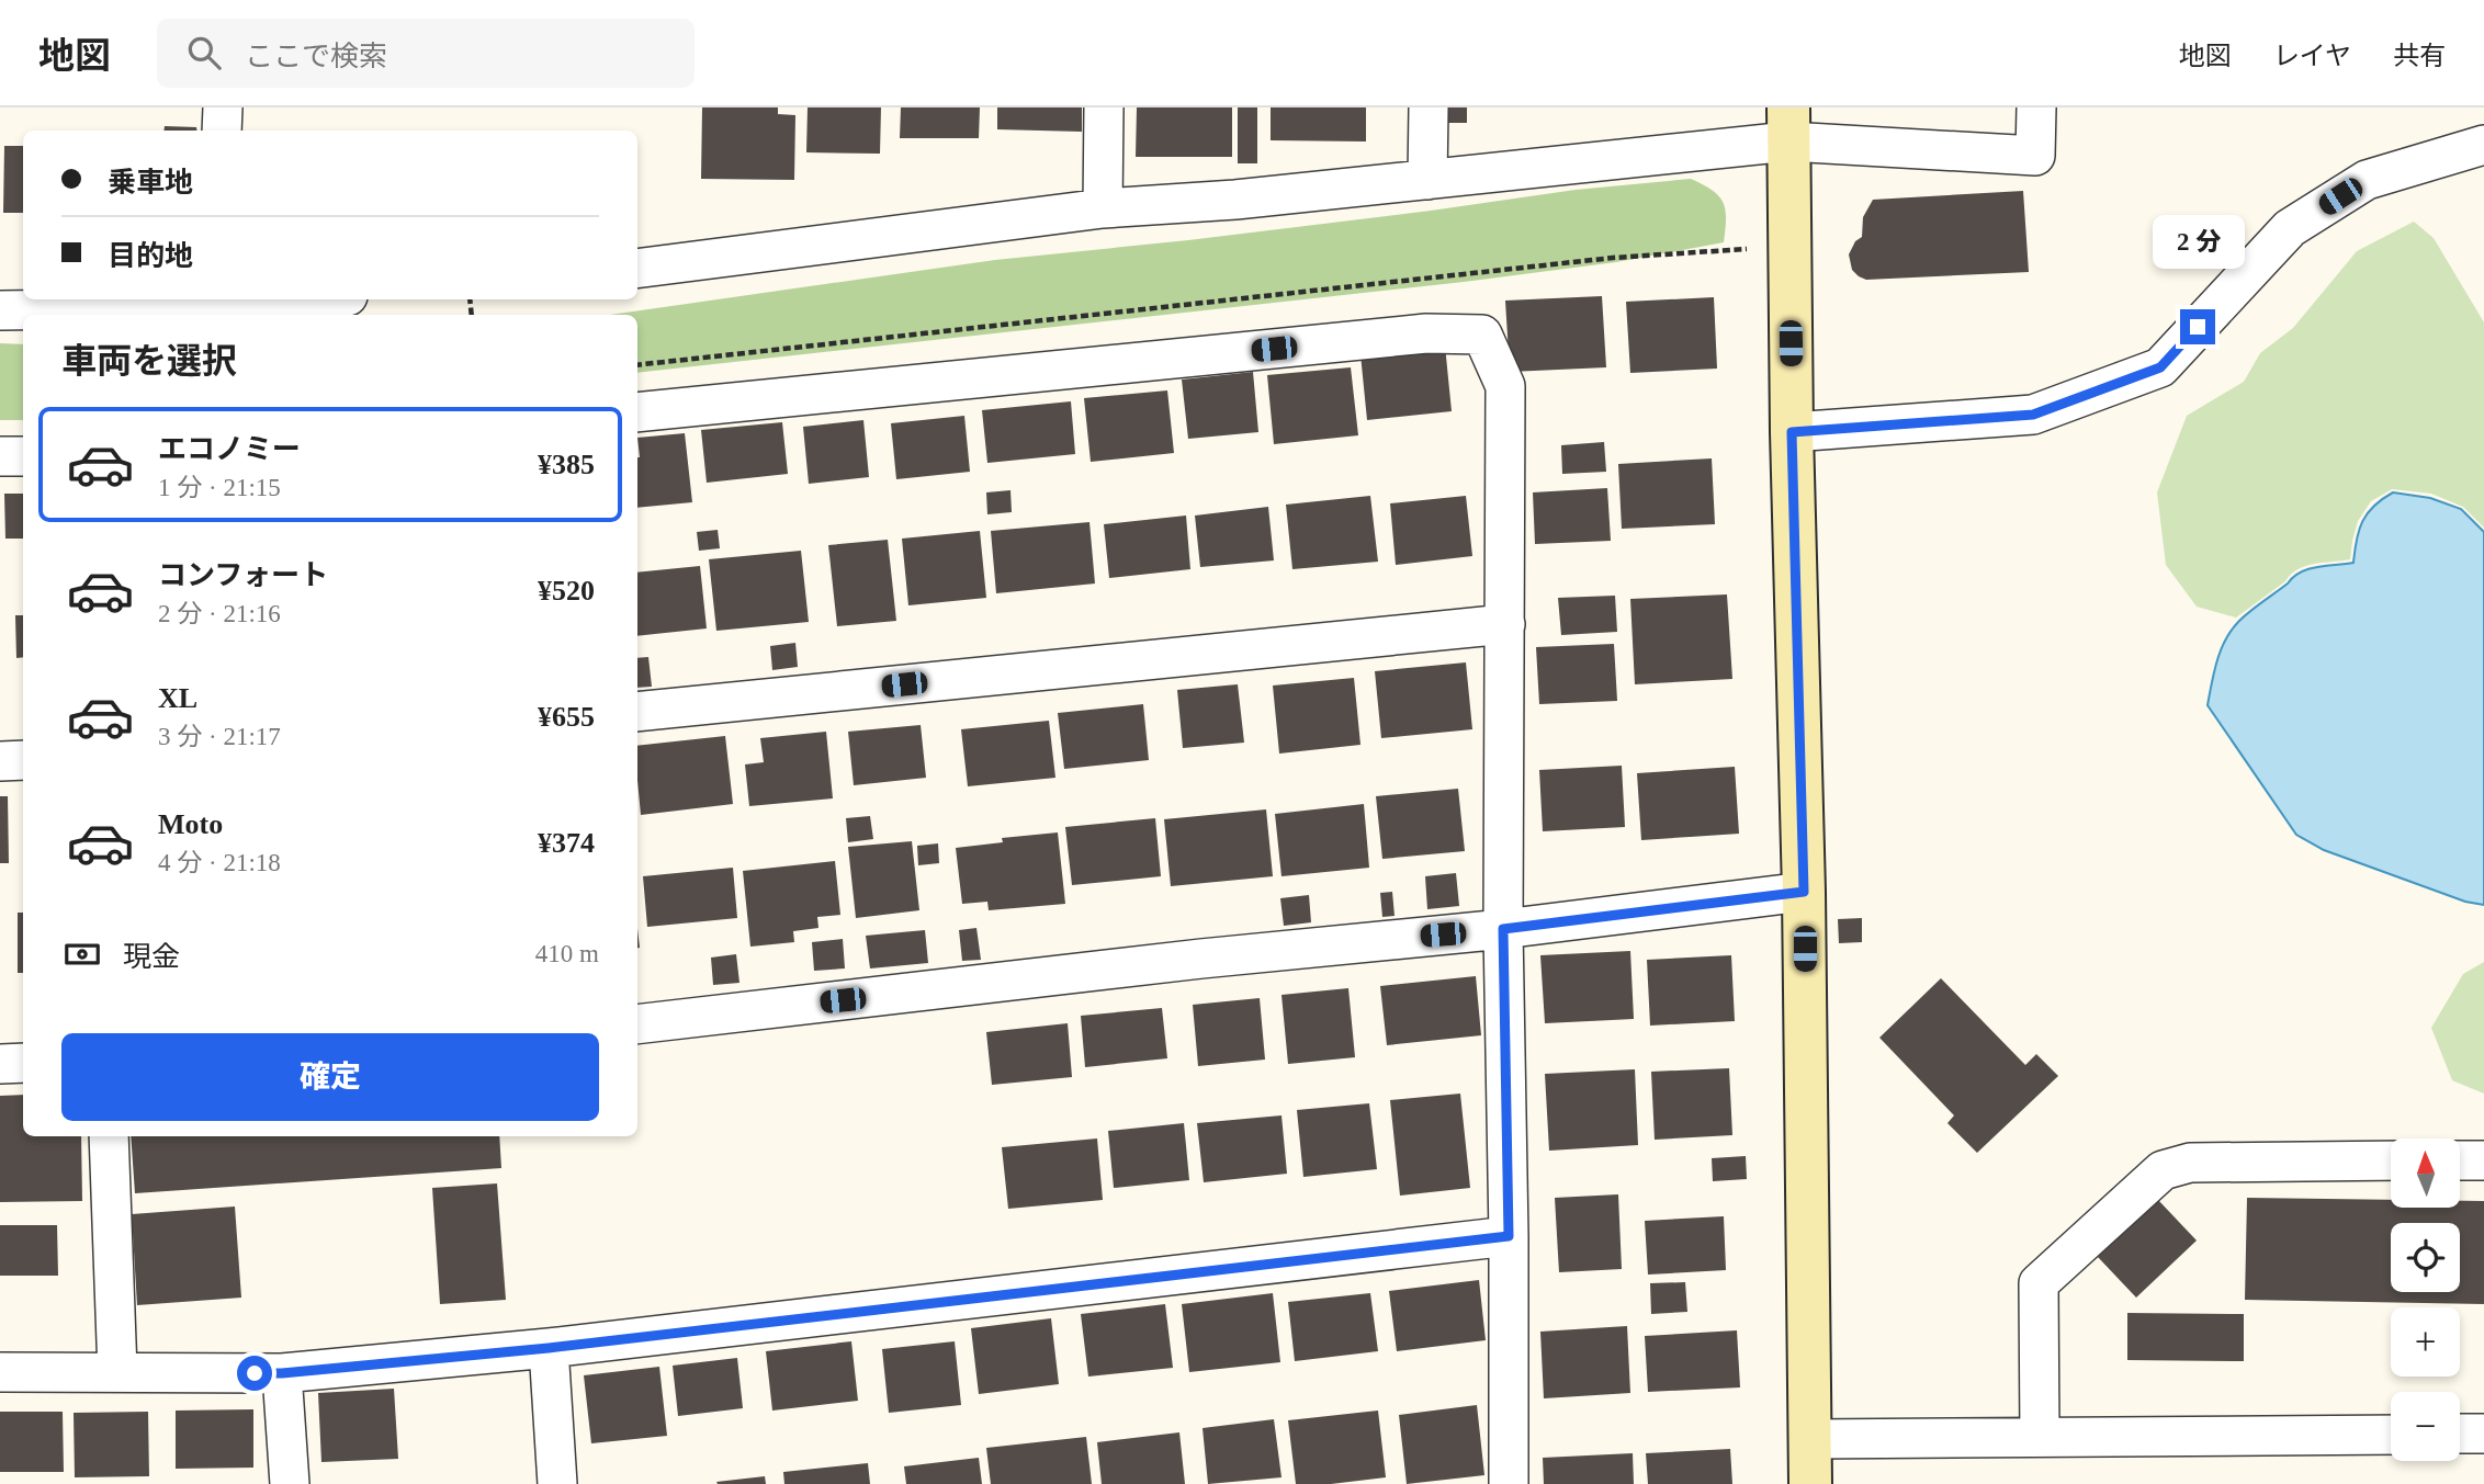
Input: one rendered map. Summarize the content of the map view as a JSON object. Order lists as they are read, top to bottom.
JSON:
{
  "north": "top",
  "page": {
    "header": "地図",
    "search": "ここで検索",
    "nav": ["地図", "レイヤ", "共有"],
    "banner": ["乗車地", "目的地"],
    "bubble": "2 分",
    "heading": "車両を選択",
    "list": [
      {
        "name": "エコノミー",
        "note": "1 分 · 21:15",
        "value": "¥385"
      },
      {
        "name": "コンフォート",
        "note": "2 分 · 21:16",
        "value": "¥520"
      },
      {
        "name": "XL",
        "note": "3 分 · 21:17",
        "value": "¥655"
      },
      {
        "name": "Moto",
        "note": "4 分 · 21:18",
        "value": "¥374"
      }
    ],
    "pay": ["現金", "410 m"],
    "buttons": "確定",
    "map_buttons": ["+", "−"]
  }
}
